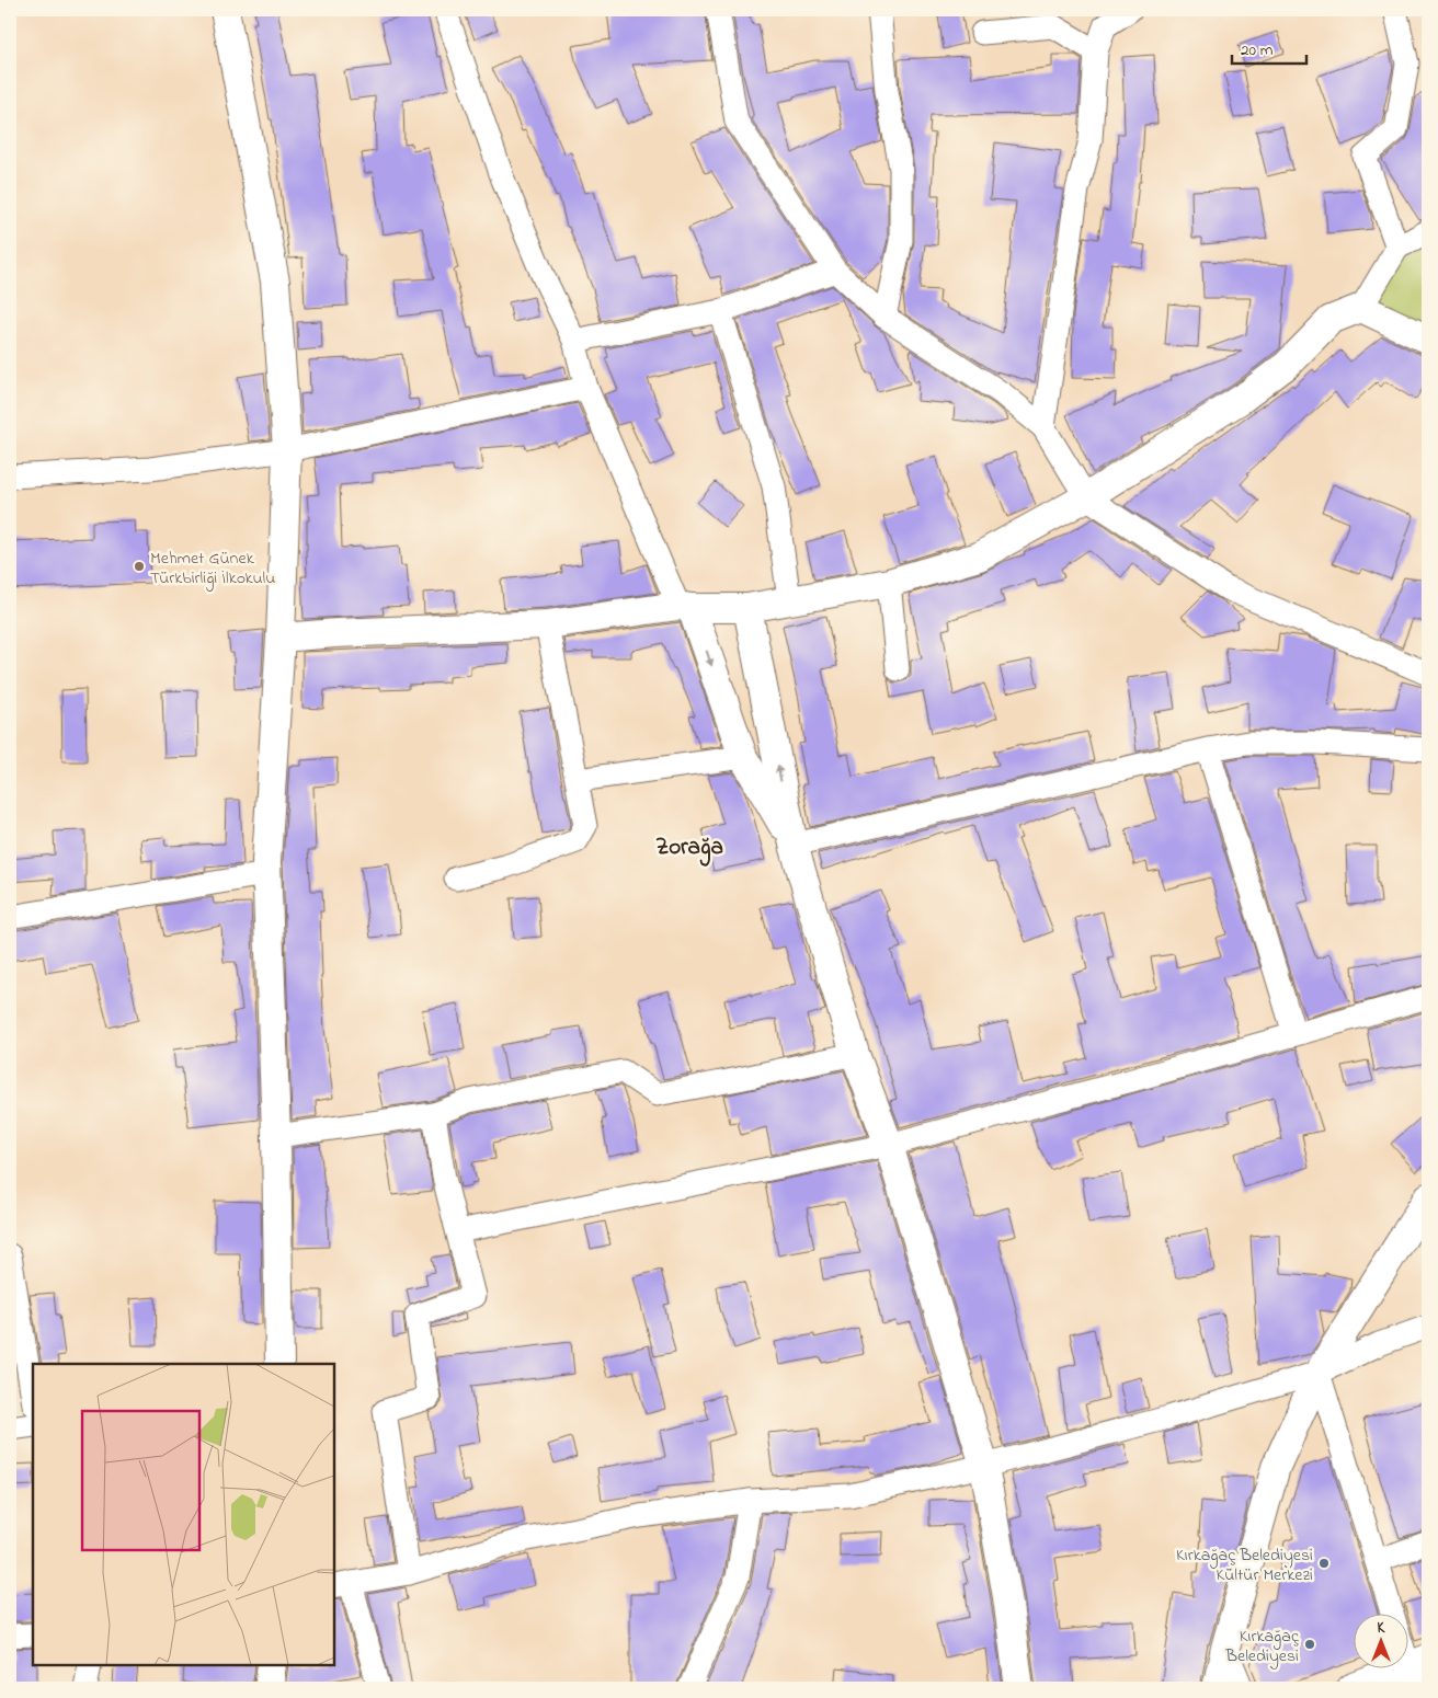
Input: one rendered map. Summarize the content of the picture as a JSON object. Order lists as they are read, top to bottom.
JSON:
{
  "districts": ["Zorağa"],
  "places": ["Mehmet Günek Türkbirliği İlkokulu", "Kırkağaç Belediyesi Kültür Merkezi", "Kırkağaç Belediyesi"],
  "scale_bar": "20 m",
  "north": "top"
}
